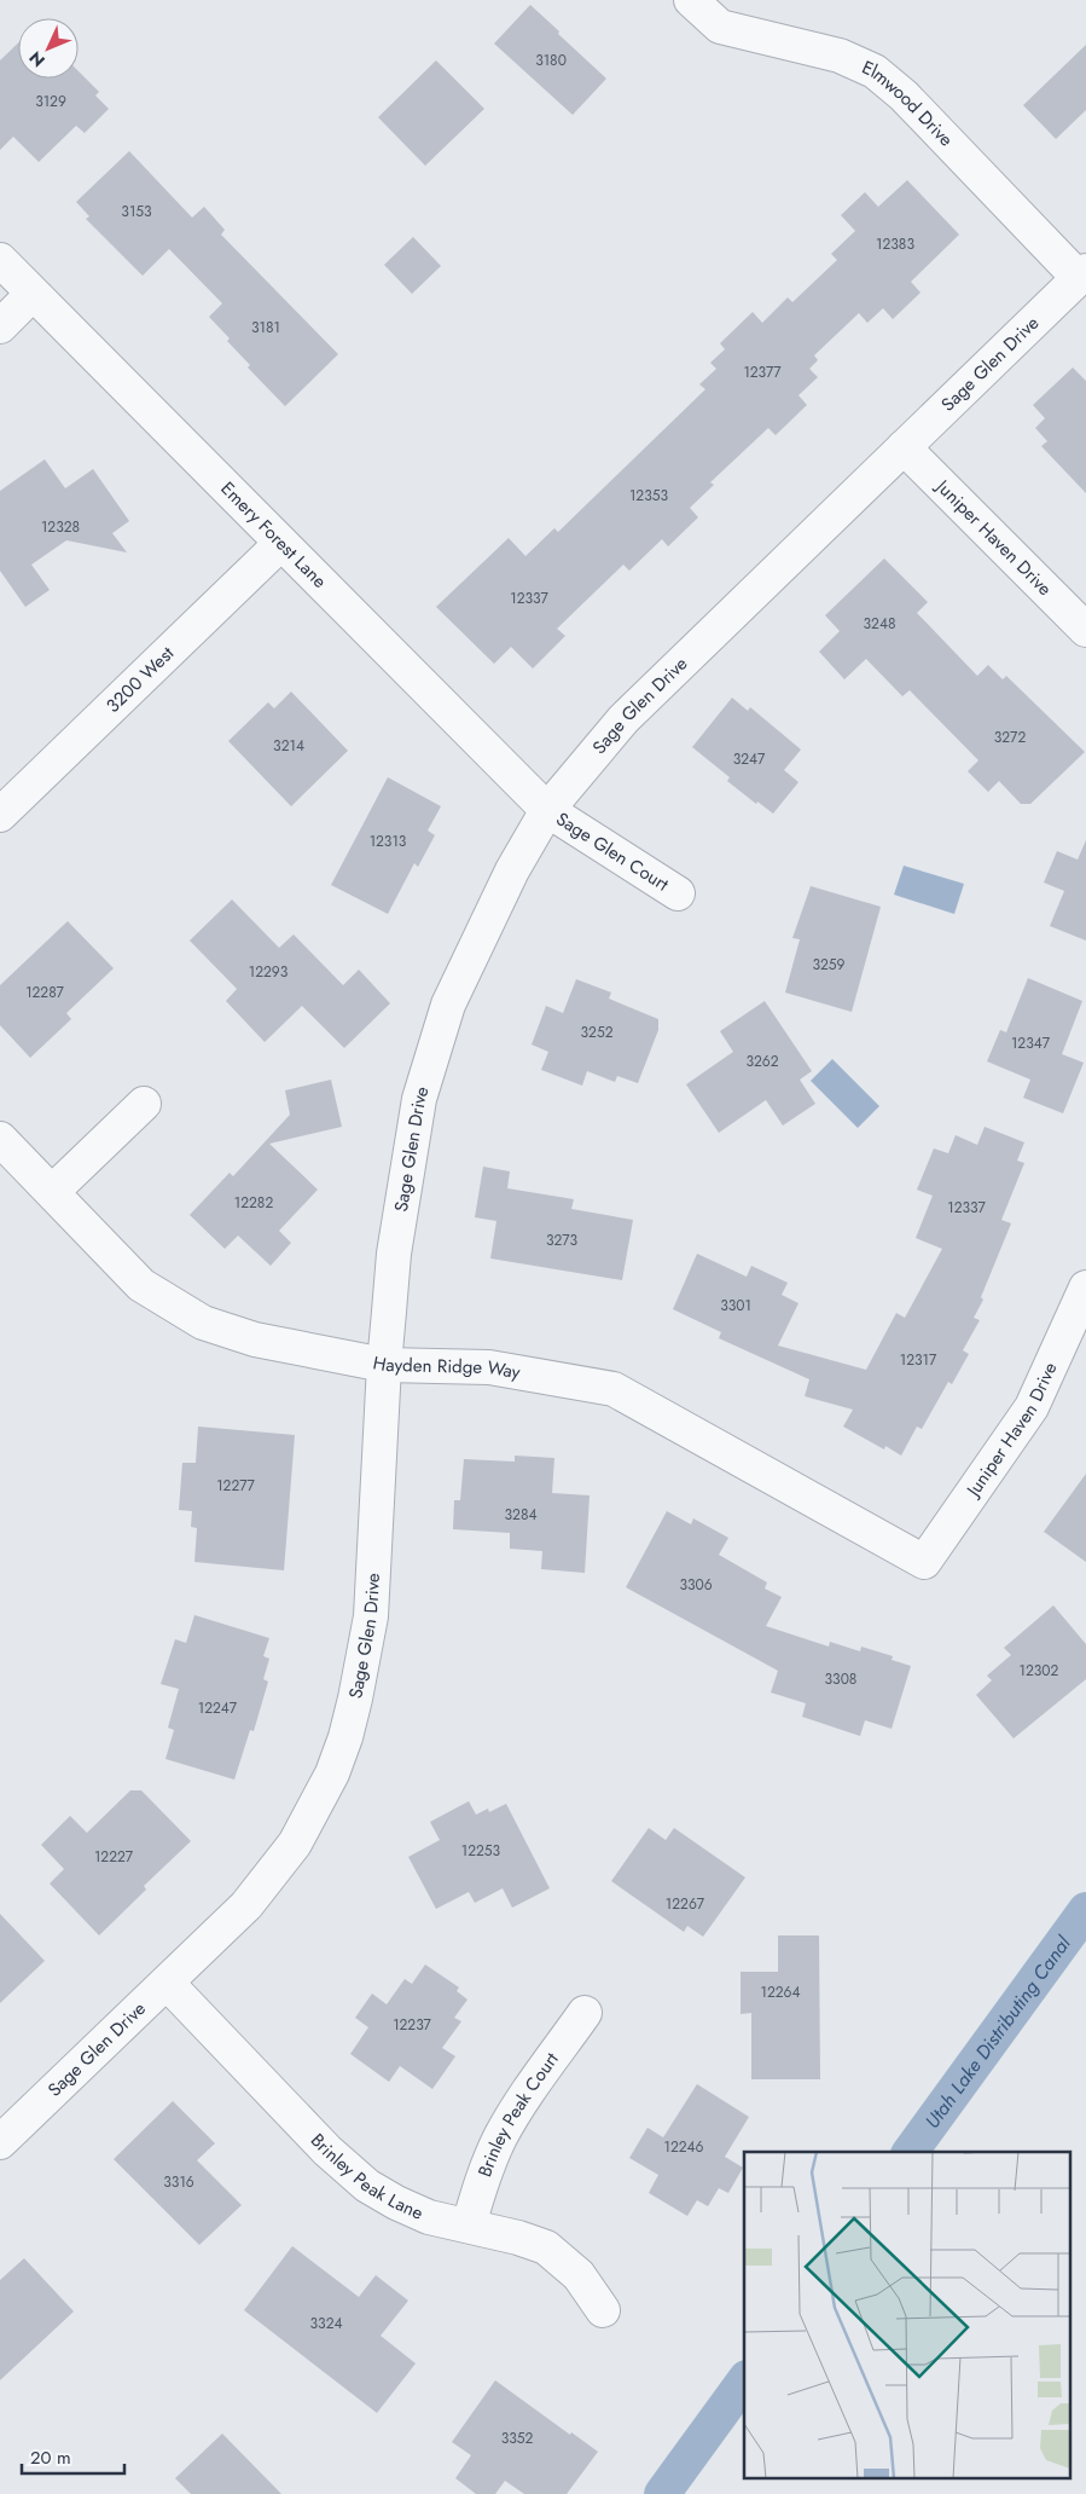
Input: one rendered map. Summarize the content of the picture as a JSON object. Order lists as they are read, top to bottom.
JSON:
{
  "streets": {
    "street": [
      "Elmwood Drive",
      "Sage Glen Drive",
      "Emery Forest Lane",
      "Juniper Haven Drive",
      "3200 West",
      "Sage Glen Court",
      "Hayden Ridge Way",
      "Brinley Peak Court",
      "Brinley Peak Lane"
    ]
  },
  "crossings": [
    ["Elmwood Drive", "Sage Glen Drive"],
    ["Sage Glen Drive", "Emery Forest Lane"],
    ["Sage Glen Drive", "Juniper Haven Drive"],
    ["Sage Glen Drive", "Sage Glen Court"],
    ["Sage Glen Drive", "Hayden Ridge Way"],
    ["Sage Glen Drive", "Brinley Peak Lane"],
    ["Emery Forest Lane", "3200 West"],
    ["Emery Forest Lane", "Sage Glen Court"],
    ["Juniper Haven Drive", "Hayden Ridge Way"],
    ["Brinley Peak Court", "Brinley Peak Lane"]
  ],
  "water": ["Utah Lake Distributing Canal"],
  "house_numbers": [
    "3180",
    "3129",
    "3153",
    "12383",
    "3181",
    "12377",
    "12353",
    "12328",
    "12337",
    "3248",
    "3272",
    "3214",
    "3247",
    "12313",
    "3259",
    "12293",
    "12287",
    "3252",
    "12347",
    "3262",
    "12282",
    "12337",
    "3273",
    "3301",
    "12317",
    "12277",
    "3284",
    "3306",
    "12302",
    "3308",
    "12247",
    "12253",
    "12227",
    "12267",
    "12264",
    "12237",
    "12246",
    "3316",
    "3324",
    "3352"
  ],
  "scale_bar": "20 m",
  "north": "bottom left"
}
